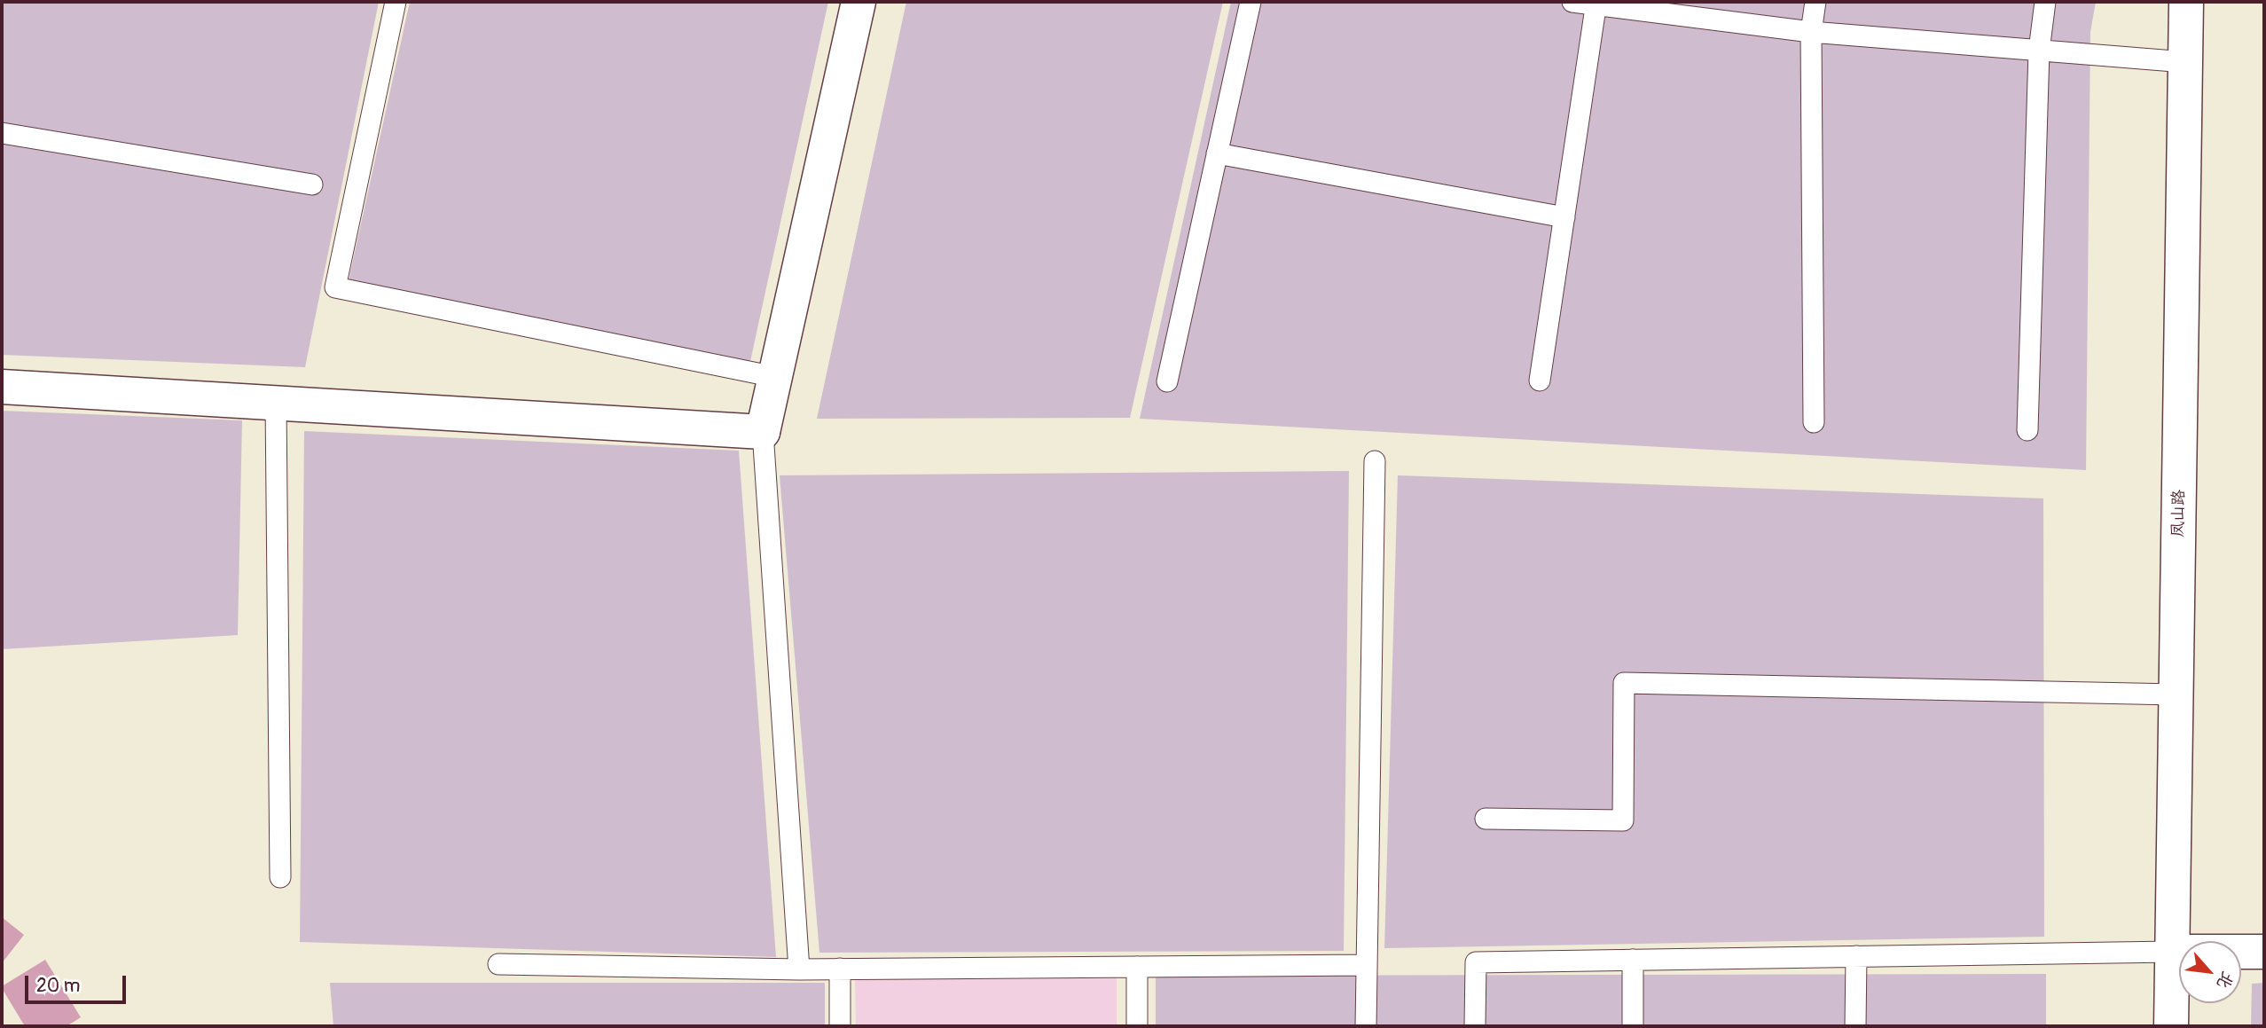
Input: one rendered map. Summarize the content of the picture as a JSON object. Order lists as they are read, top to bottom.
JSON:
{
  "streets": {
    "street": ["凤山路"]
  },
  "scale_bar": "20 m",
  "north": "bottom right"
}
